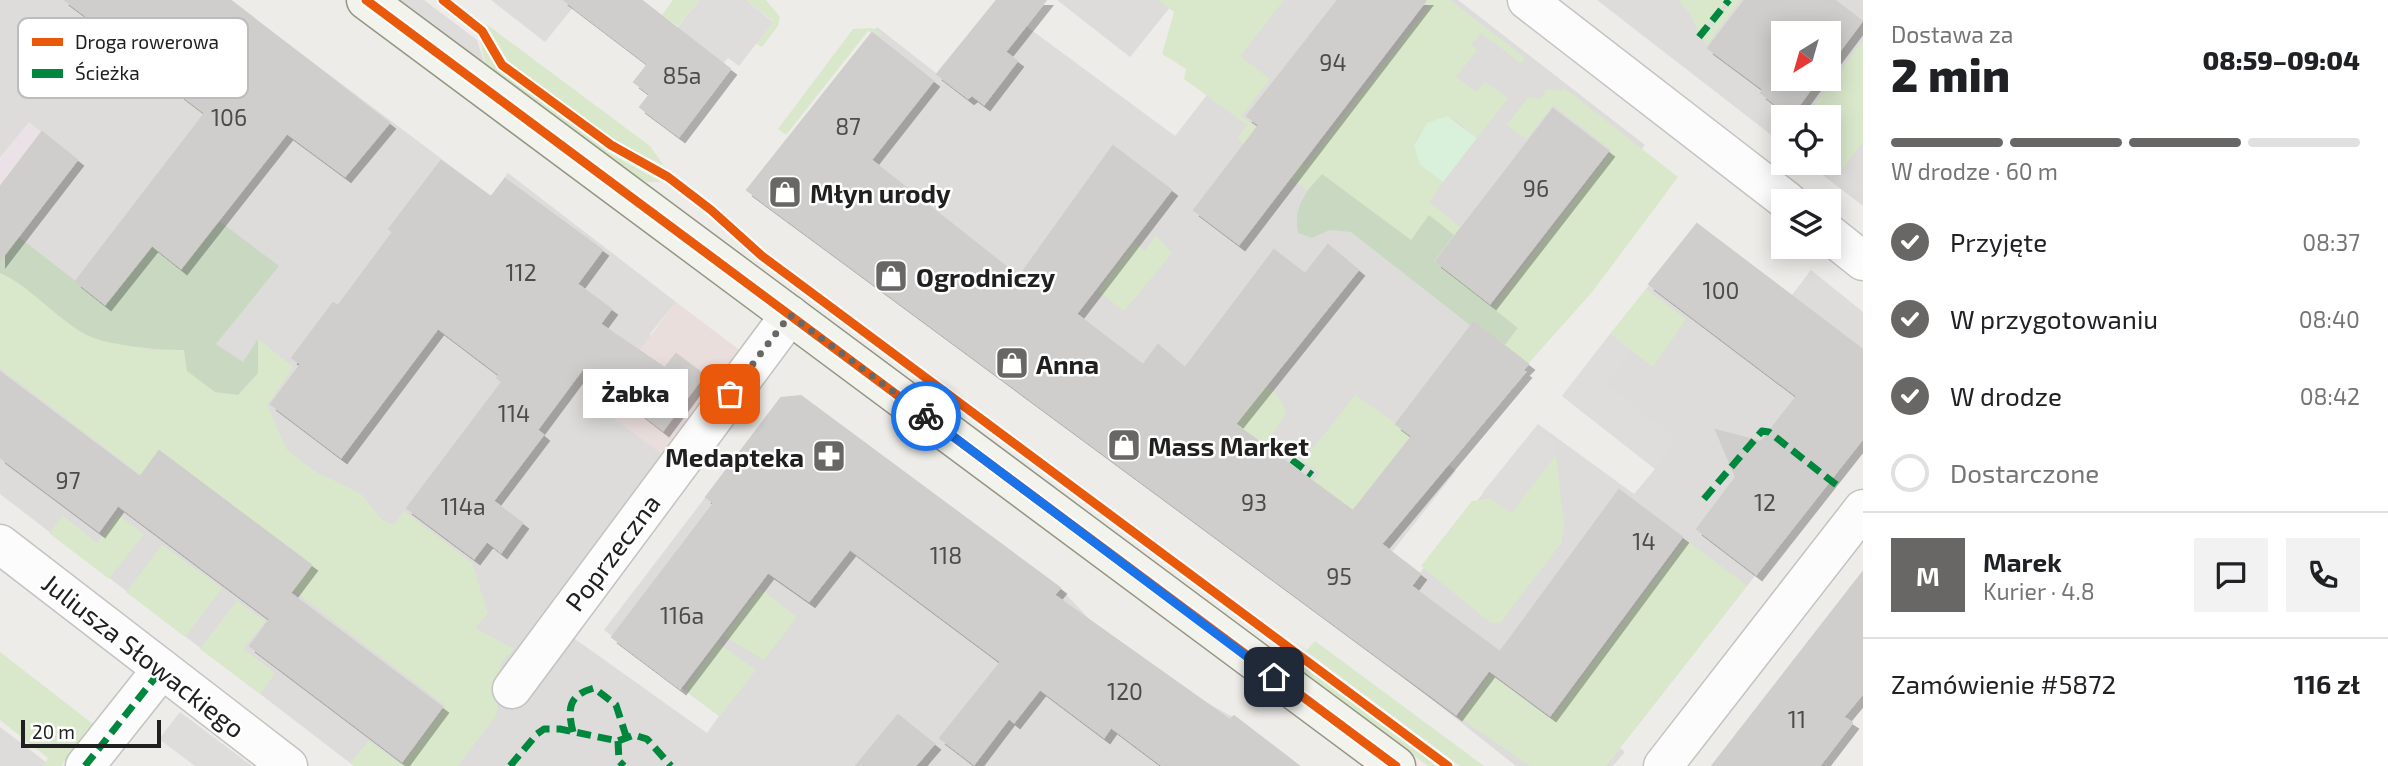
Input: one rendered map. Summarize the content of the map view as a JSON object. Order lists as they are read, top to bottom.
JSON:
{
  "streets": {
    "street": ["Poprzeczna", "Juliusza Słowackiego"]
  },
  "places": {
    "shop": [
      "Młyn urody",
      "Ogrodniczy",
      "Anna",
      "Mass Market"
    ],
    "other": ["Żabka"],
    "pharmacy": ["Medapteka"]
  },
  "house_numbers": [
    "94",
    "85a",
    "106",
    "87",
    "96",
    "112",
    "100",
    "114",
    "97",
    "93",
    "12",
    "114a",
    "14",
    "118",
    "95",
    "116a",
    "120",
    "11"
  ],
  "legend": ["Droga rowerowa", "Ścieżka"],
  "scale_bar": "20 m",
  "north": "bottom left",
  "page": {
    "heading": ["2 min", "Dostawa za", "08:59–09:04"],
    "panel": [
      "Marek",
      "Kurier · 4.8",
      "Zamówienie #5872",
      "116 zł"
    ],
    "bar": "W drodze · 60 m",
    "list": [
      ["Przyjęte", "08:37"],
      ["W przygotowaniu", "08:40"],
      ["W drodze", "08:42"],
      "Dostarczone"
    ],
    "bubble": "Żabka",
    "round": "M",
    "scale": "20 m"
  }
}
